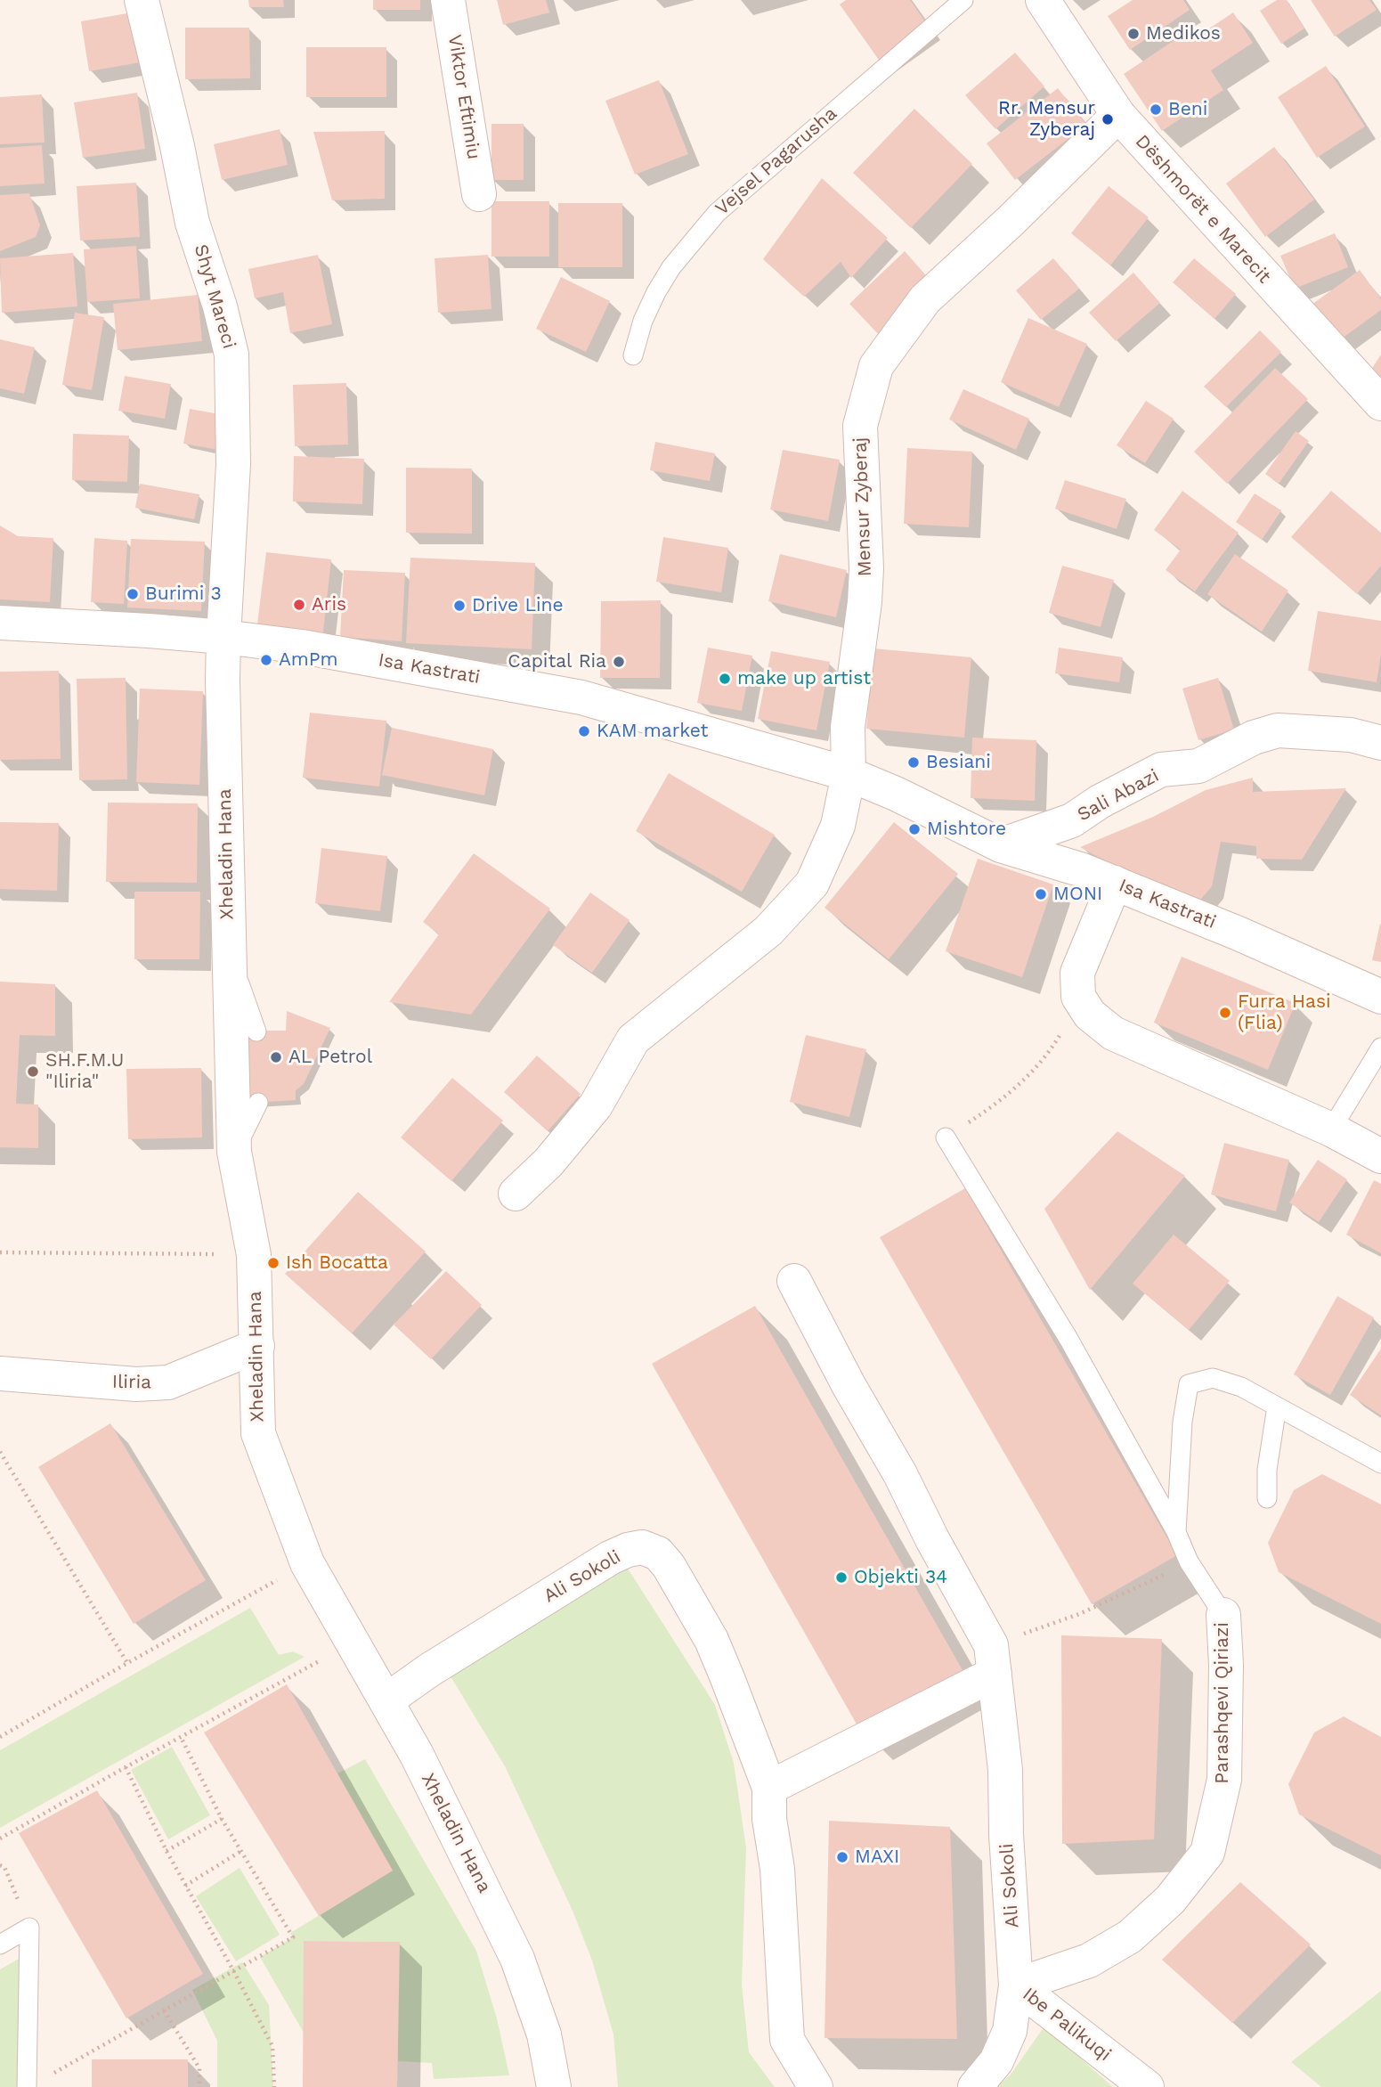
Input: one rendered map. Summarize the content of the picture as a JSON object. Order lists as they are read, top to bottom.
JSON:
{
  "streets": {
    "street": [
      "Viktor Eftimiu",
      "Dëshmorët e Marecit",
      "Shyt Mareci",
      "Mensur Zyberaj",
      "Isa Kastrati",
      "Sali Abazi",
      "Xheladin Hana",
      "Iliria",
      "Ali Sokoli",
      "Parashqevi Qiriazi",
      "Ibe Palikuqi"
    ],
    "lane": ["Vejsel Pagarusha"]
  },
  "crossings": [
    ["Dëshmorët e Marecit", "Mensur Zyberaj"],
    ["Shyt Mareci", "Isa Kastrati"],
    ["Shyt Mareci", "Xheladin Hana"],
    ["Mensur Zyberaj", "Isa Kastrati"],
    ["Isa Kastrati", "Sali Abazi"],
    ["Isa Kastrati", "Xheladin Hana"],
    ["Xheladin Hana", "Iliria"],
    ["Xheladin Hana", "Ali Sokoli"],
    ["Ali Sokoli", "Parashqevi Qiriazi"],
    ["Ali Sokoli", "Ibe Palikuqi"],
    ["Parashqevi Qiriazi", "Ibe Palikuqi"]
  ],
  "places": [
    "Medikos",
    "Beni",
    "Rr. Mensur Zyberaj",
    "Burimi 3",
    "Aris",
    "Drive Line",
    "AmPm",
    "Capital Ria",
    "make up artist",
    "KAM market",
    "Besiani",
    "Mishtore",
    "MONI",
    "Furra Hasi (Flia)",
    "AL Petrol",
    "SH.F.M.U \"Iliria\"",
    "Ish Bocatta",
    "Objekti 34",
    "MAXI"
  ]
}
